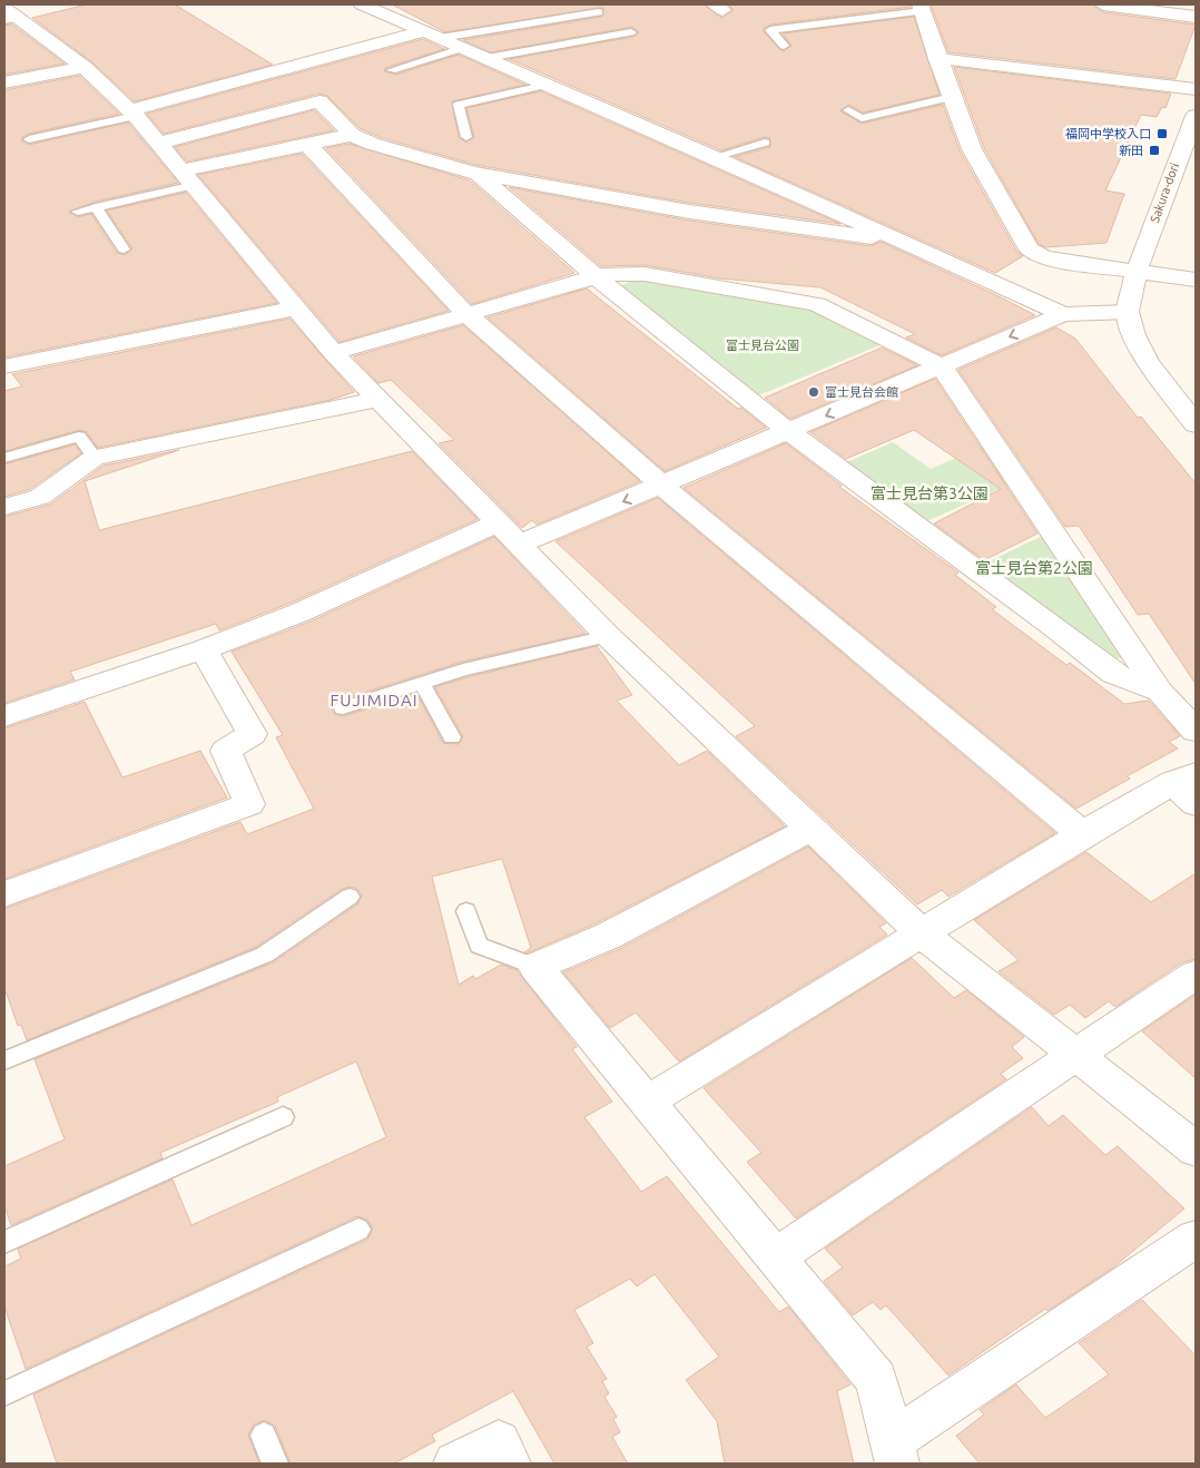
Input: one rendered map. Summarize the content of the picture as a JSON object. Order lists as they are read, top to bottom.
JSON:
{
  "streets": {
    "street": ["Sakura-dori"]
  },
  "districts": ["FUJIMIDAI"],
  "parks": ["富士見台公園", "富士見台第3公園", "富士見台第2公園"],
  "places": {
    "transit": ["福岡中学校入口", "新田"],
    "other": ["富士見台会館"]
  }
}
